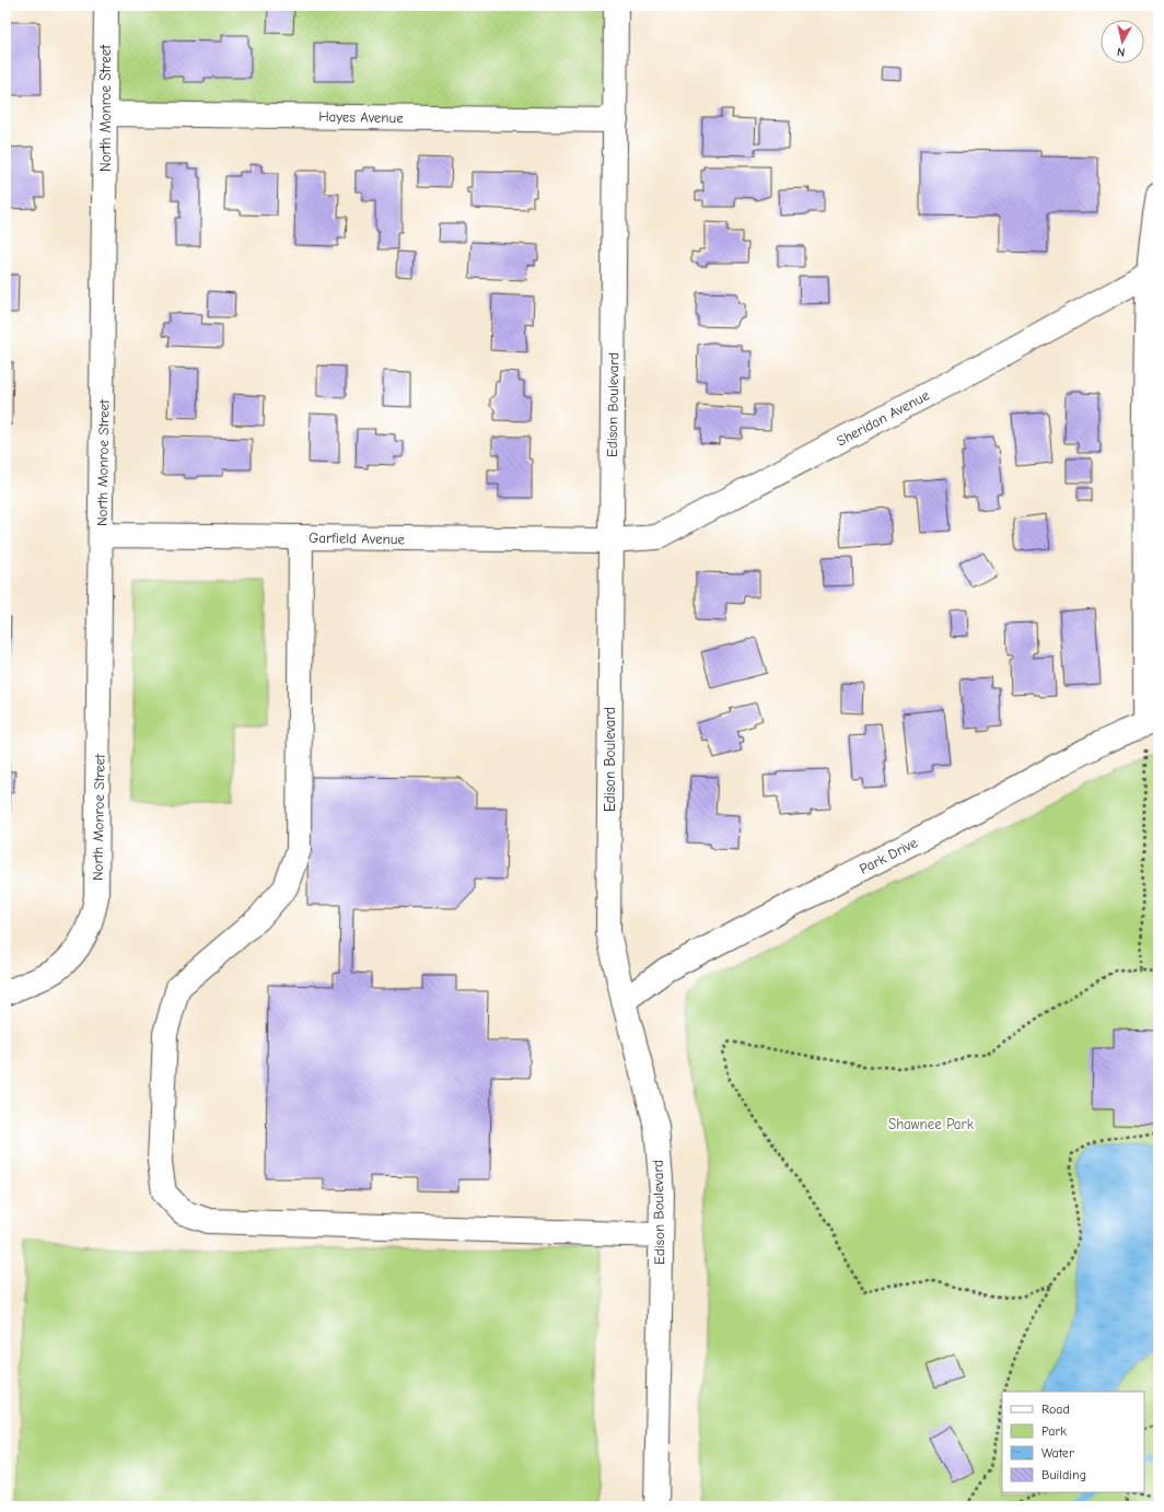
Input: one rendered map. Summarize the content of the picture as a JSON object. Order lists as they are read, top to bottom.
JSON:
{
  "streets": {
    "street": [
      "North Monroe Street",
      "Hayes Avenue",
      "Edison Boulevard",
      "Sheridan Avenue",
      "Garfield Avenue",
      "Park Drive"
    ]
  },
  "crossings": [
    ["North Monroe Street", "Hayes Avenue"],
    ["North Monroe Street", "Garfield Avenue"],
    ["Hayes Avenue", "Edison Boulevard"],
    ["Edison Boulevard", "Sheridan Avenue"],
    ["Edison Boulevard", "Garfield Avenue"],
    ["Edison Boulevard", "Park Drive"],
    ["Sheridan Avenue", "Garfield Avenue"]
  ],
  "parks": ["Shawnee Park"],
  "legend": [
    "Road",
    "Park",
    "Water",
    "Building"
  ],
  "north": "bottom"
}
